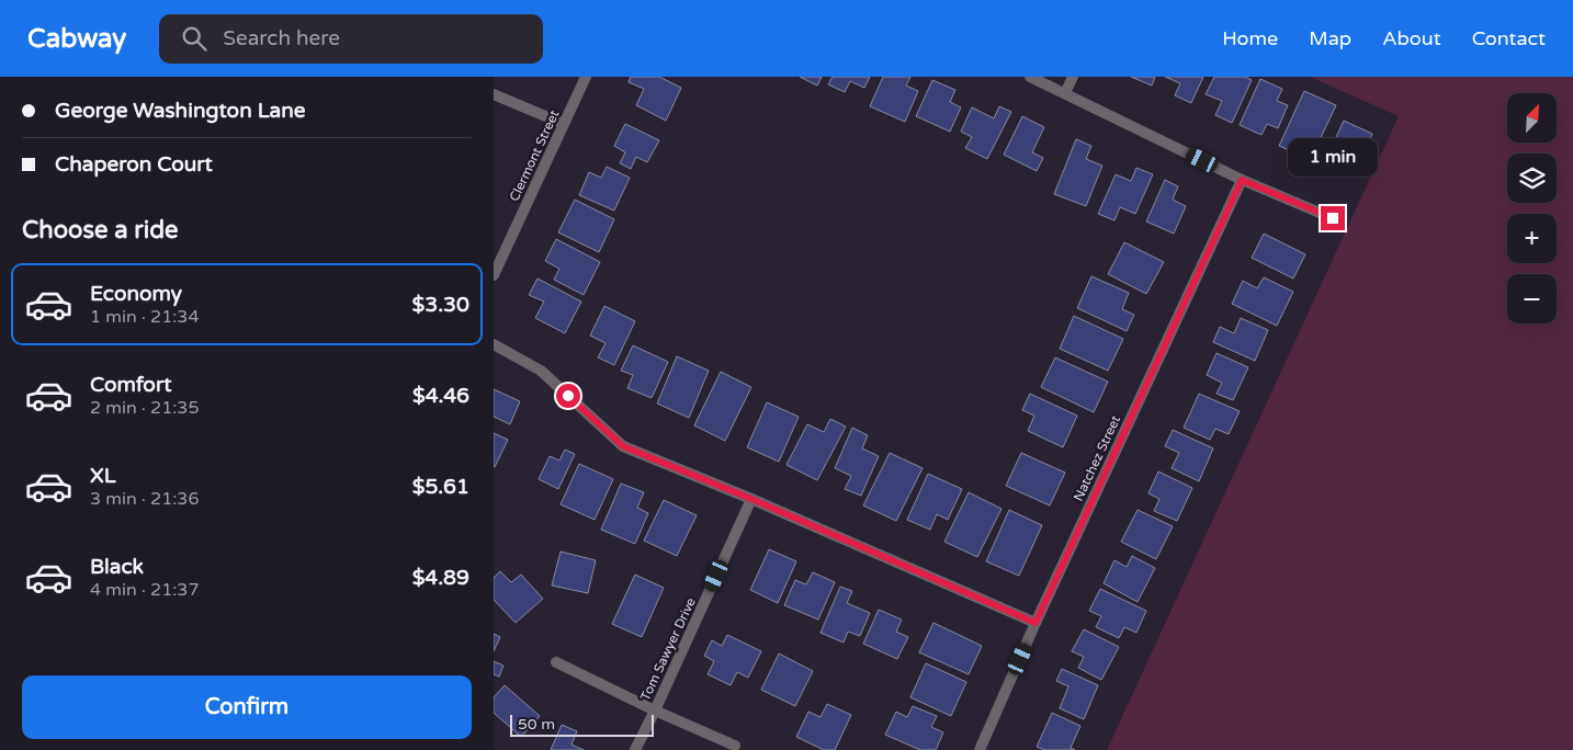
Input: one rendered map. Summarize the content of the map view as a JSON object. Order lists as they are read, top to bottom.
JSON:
{
  "streets": {
    "street": ["Clermont Street", "Natchez Street", "Tom Sawyer Drive"]
  },
  "scale_bar": "50 m",
  "north": "top right",
  "page": {
    "header": "Cabway",
    "search": "Search here",
    "nav": [
      "Home",
      "Map",
      "About",
      "Contact"
    ],
    "banner": ["George Washington Lane", "Chaperon Court"],
    "map_buttons": ["+", "−"],
    "bubble": "1 min",
    "heading": "Choose a ride",
    "list": [
      {
        "name": "Economy",
        "note": "1 min · 21:34",
        "value": "$3.30"
      },
      {
        "name": "Comfort",
        "note": "2 min · 21:35",
        "value": "$4.46"
      },
      {
        "name": "XL",
        "note": "3 min · 21:36",
        "value": "$5.61"
      },
      {
        "name": "Black",
        "note": "4 min · 21:37",
        "value": "$4.89"
      }
    ],
    "buttons": "Confirm",
    "scale": "50 m"
  }
}
